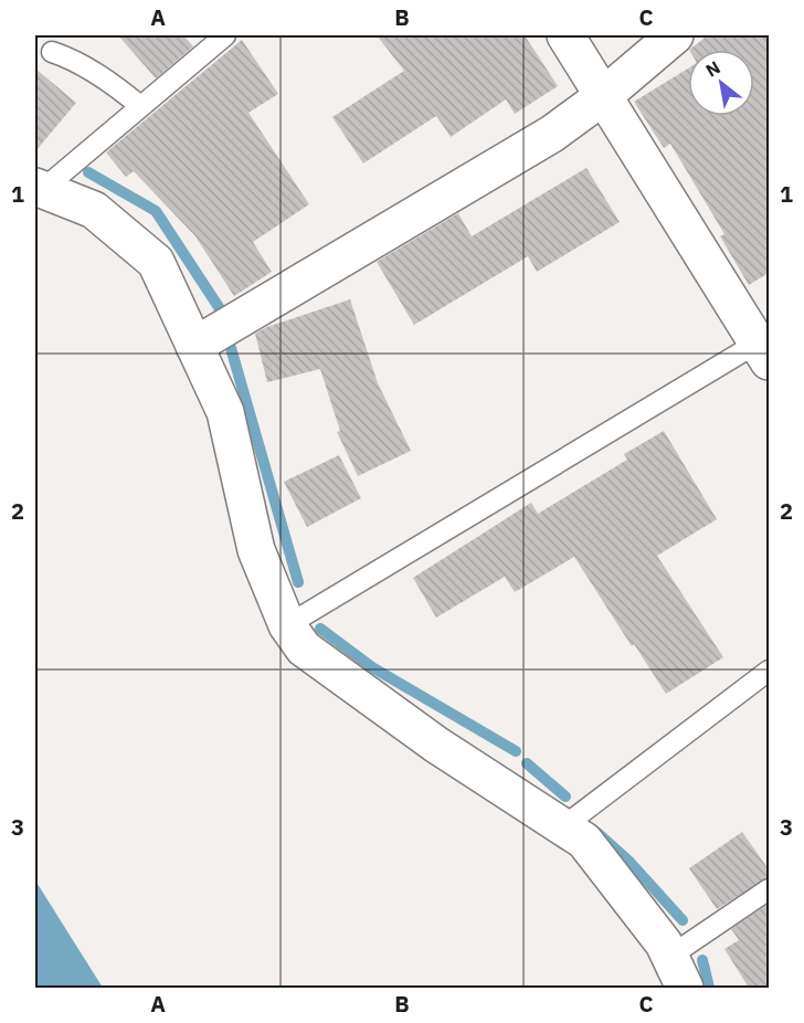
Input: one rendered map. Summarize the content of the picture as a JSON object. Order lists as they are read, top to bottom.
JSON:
{
  "north": "top left",
  "grid": {
    "columns": ["A", "B", "C"],
    "rows": ["1", "2", "3"]
  }
}
